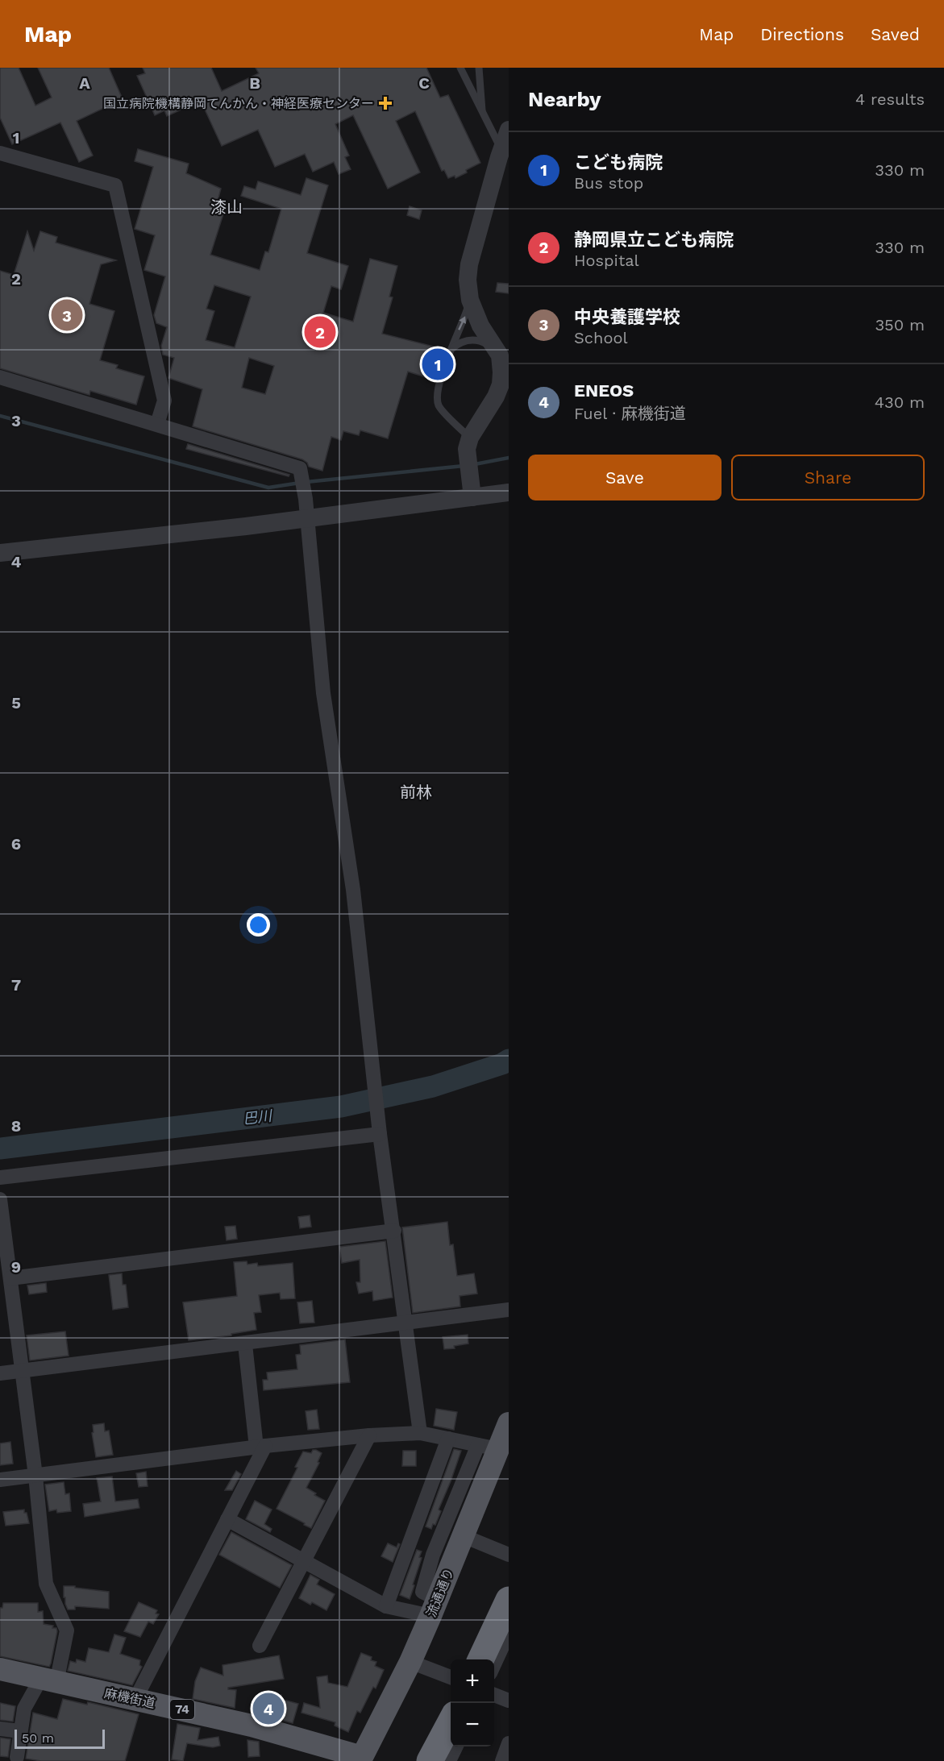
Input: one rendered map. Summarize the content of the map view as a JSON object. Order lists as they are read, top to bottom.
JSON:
{
  "streets": {
    "main road": ["流通通り", "麻機街道", "74"]
  },
  "crossings": [
    ["流通通り", "麻機街道"]
  ],
  "districts": ["漆山", "前林"],
  "water": ["巴川"],
  "places": {
    "health": ["国立病院機構静岡てんかん・神経医療センター"]
  },
  "scale_bar": "50 m",
  "page": {
    "header": "Map",
    "nav": ["Map", "Directions", "Saved"],
    "heading": ["Nearby", "4 results"],
    "list": [
      {
        "mark": "1",
        "name": "こども病院",
        "note": "Bus stop",
        "value": "330 m"
      },
      {
        "mark": "2",
        "name": "静岡県立こども病院",
        "note": "Hospital",
        "value": "330 m"
      },
      {
        "mark": "3",
        "name": "中央養護学校",
        "note": "School",
        "value": "350 m"
      },
      {
        "mark": "4",
        "name": "ENEOS",
        "note": "Fuel · 麻機街道",
        "value": "430 m"
      }
    ],
    "pins": [
      "3",
      "2",
      "1",
      "4"
    ],
    "buttons": ["Save", "Share"],
    "map_buttons": ["+", "−"],
    "scale": "50 m"
  },
  "grid": {
    "columns": ["A", "B", "C"],
    "rows": [
      "1",
      "2",
      "3",
      "4",
      "5",
      "6",
      "7",
      "8",
      "9"
    ]
  }
}
